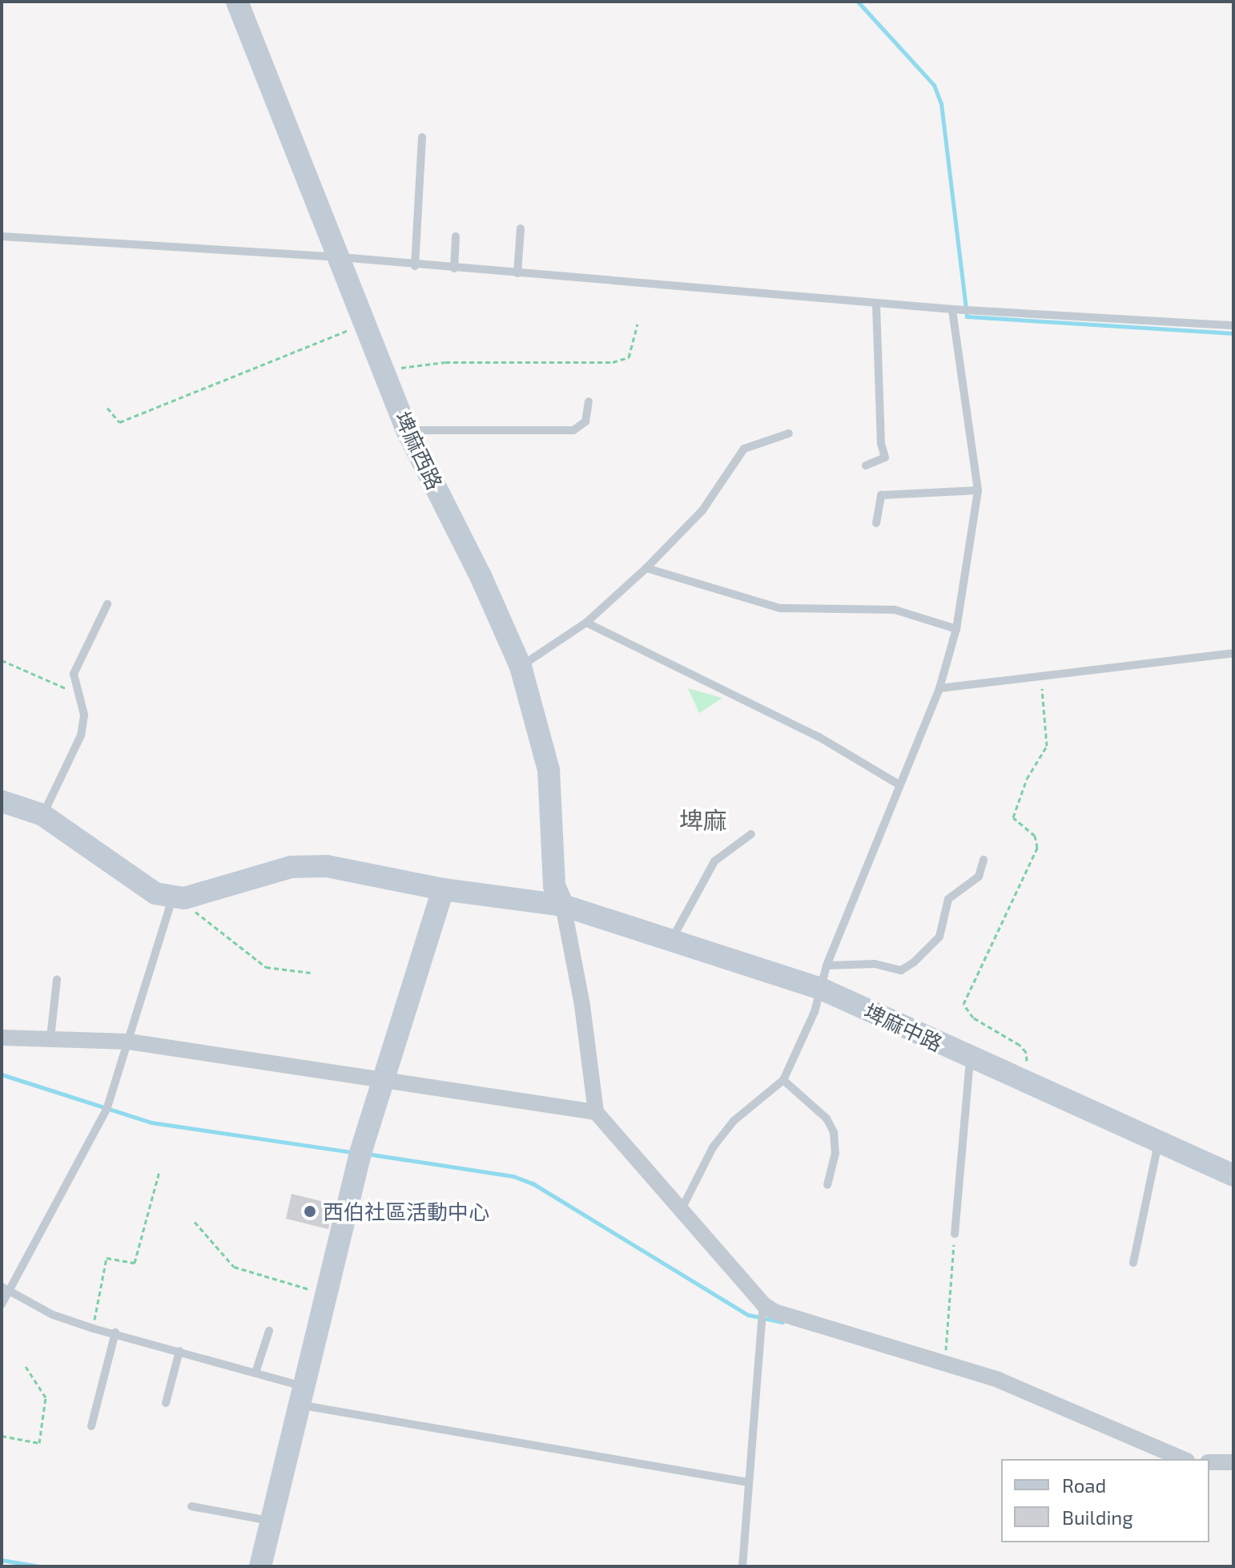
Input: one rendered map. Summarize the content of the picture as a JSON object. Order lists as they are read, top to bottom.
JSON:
{
  "streets": {
    "street": ["埤麻西路", "埤麻中路"]
  },
  "crossings": [
    ["埤麻西路", "埤麻中路"]
  ],
  "districts": ["埤麻"],
  "places": ["西伯社區活動中心"],
  "legend": ["Road", "Building"]
}
